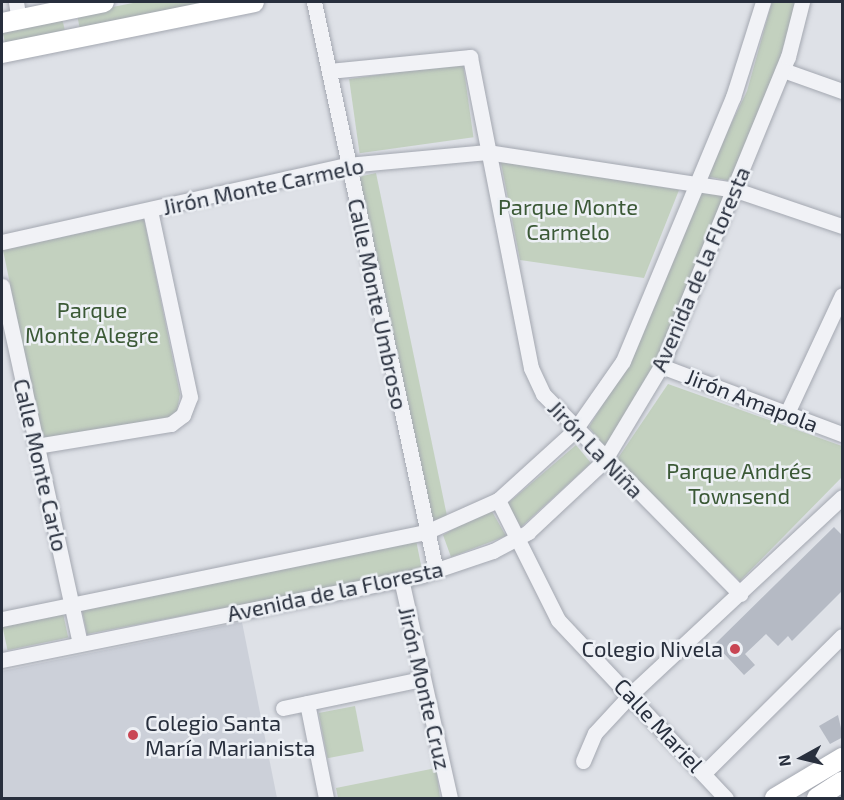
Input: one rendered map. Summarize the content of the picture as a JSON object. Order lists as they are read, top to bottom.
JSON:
{
  "streets": {
    "street": [
      "Jirón Monte Carmelo",
      "Avenida de la Floresta",
      "Calle Monte Umbroso",
      "Jirón Amapola",
      "Jirón La Niña",
      "Calle Monte Carlo",
      "Jirón Monte Cruz",
      "Calle Mariel"
    ]
  },
  "crossings": [
    ["Jirón Monte Carmelo", "Avenida de la Floresta"],
    ["Jirón Monte Carmelo", "Calle Monte Umbroso"],
    ["Jirón Monte Carmelo", "Jirón La Niña"],
    ["Avenida de la Floresta", "Calle Monte Umbroso"],
    ["Avenida de la Floresta", "Jirón Amapola"],
    ["Avenida de la Floresta", "Jirón La Niña"],
    ["Avenida de la Floresta", "Calle Monte Carlo"],
    ["Avenida de la Floresta", "Jirón Monte Cruz"],
    ["Avenida de la Floresta", "Calle Mariel"],
    ["Calle Monte Umbroso", "Jirón La Niña"]
  ],
  "parks": ["Parque Monte Carmelo", "Parque Monte Alegre", "Parque Andrés Townsend"],
  "places": ["Colegio Nivela", "Colegio Santa María Marianista"],
  "north": "left"
}
